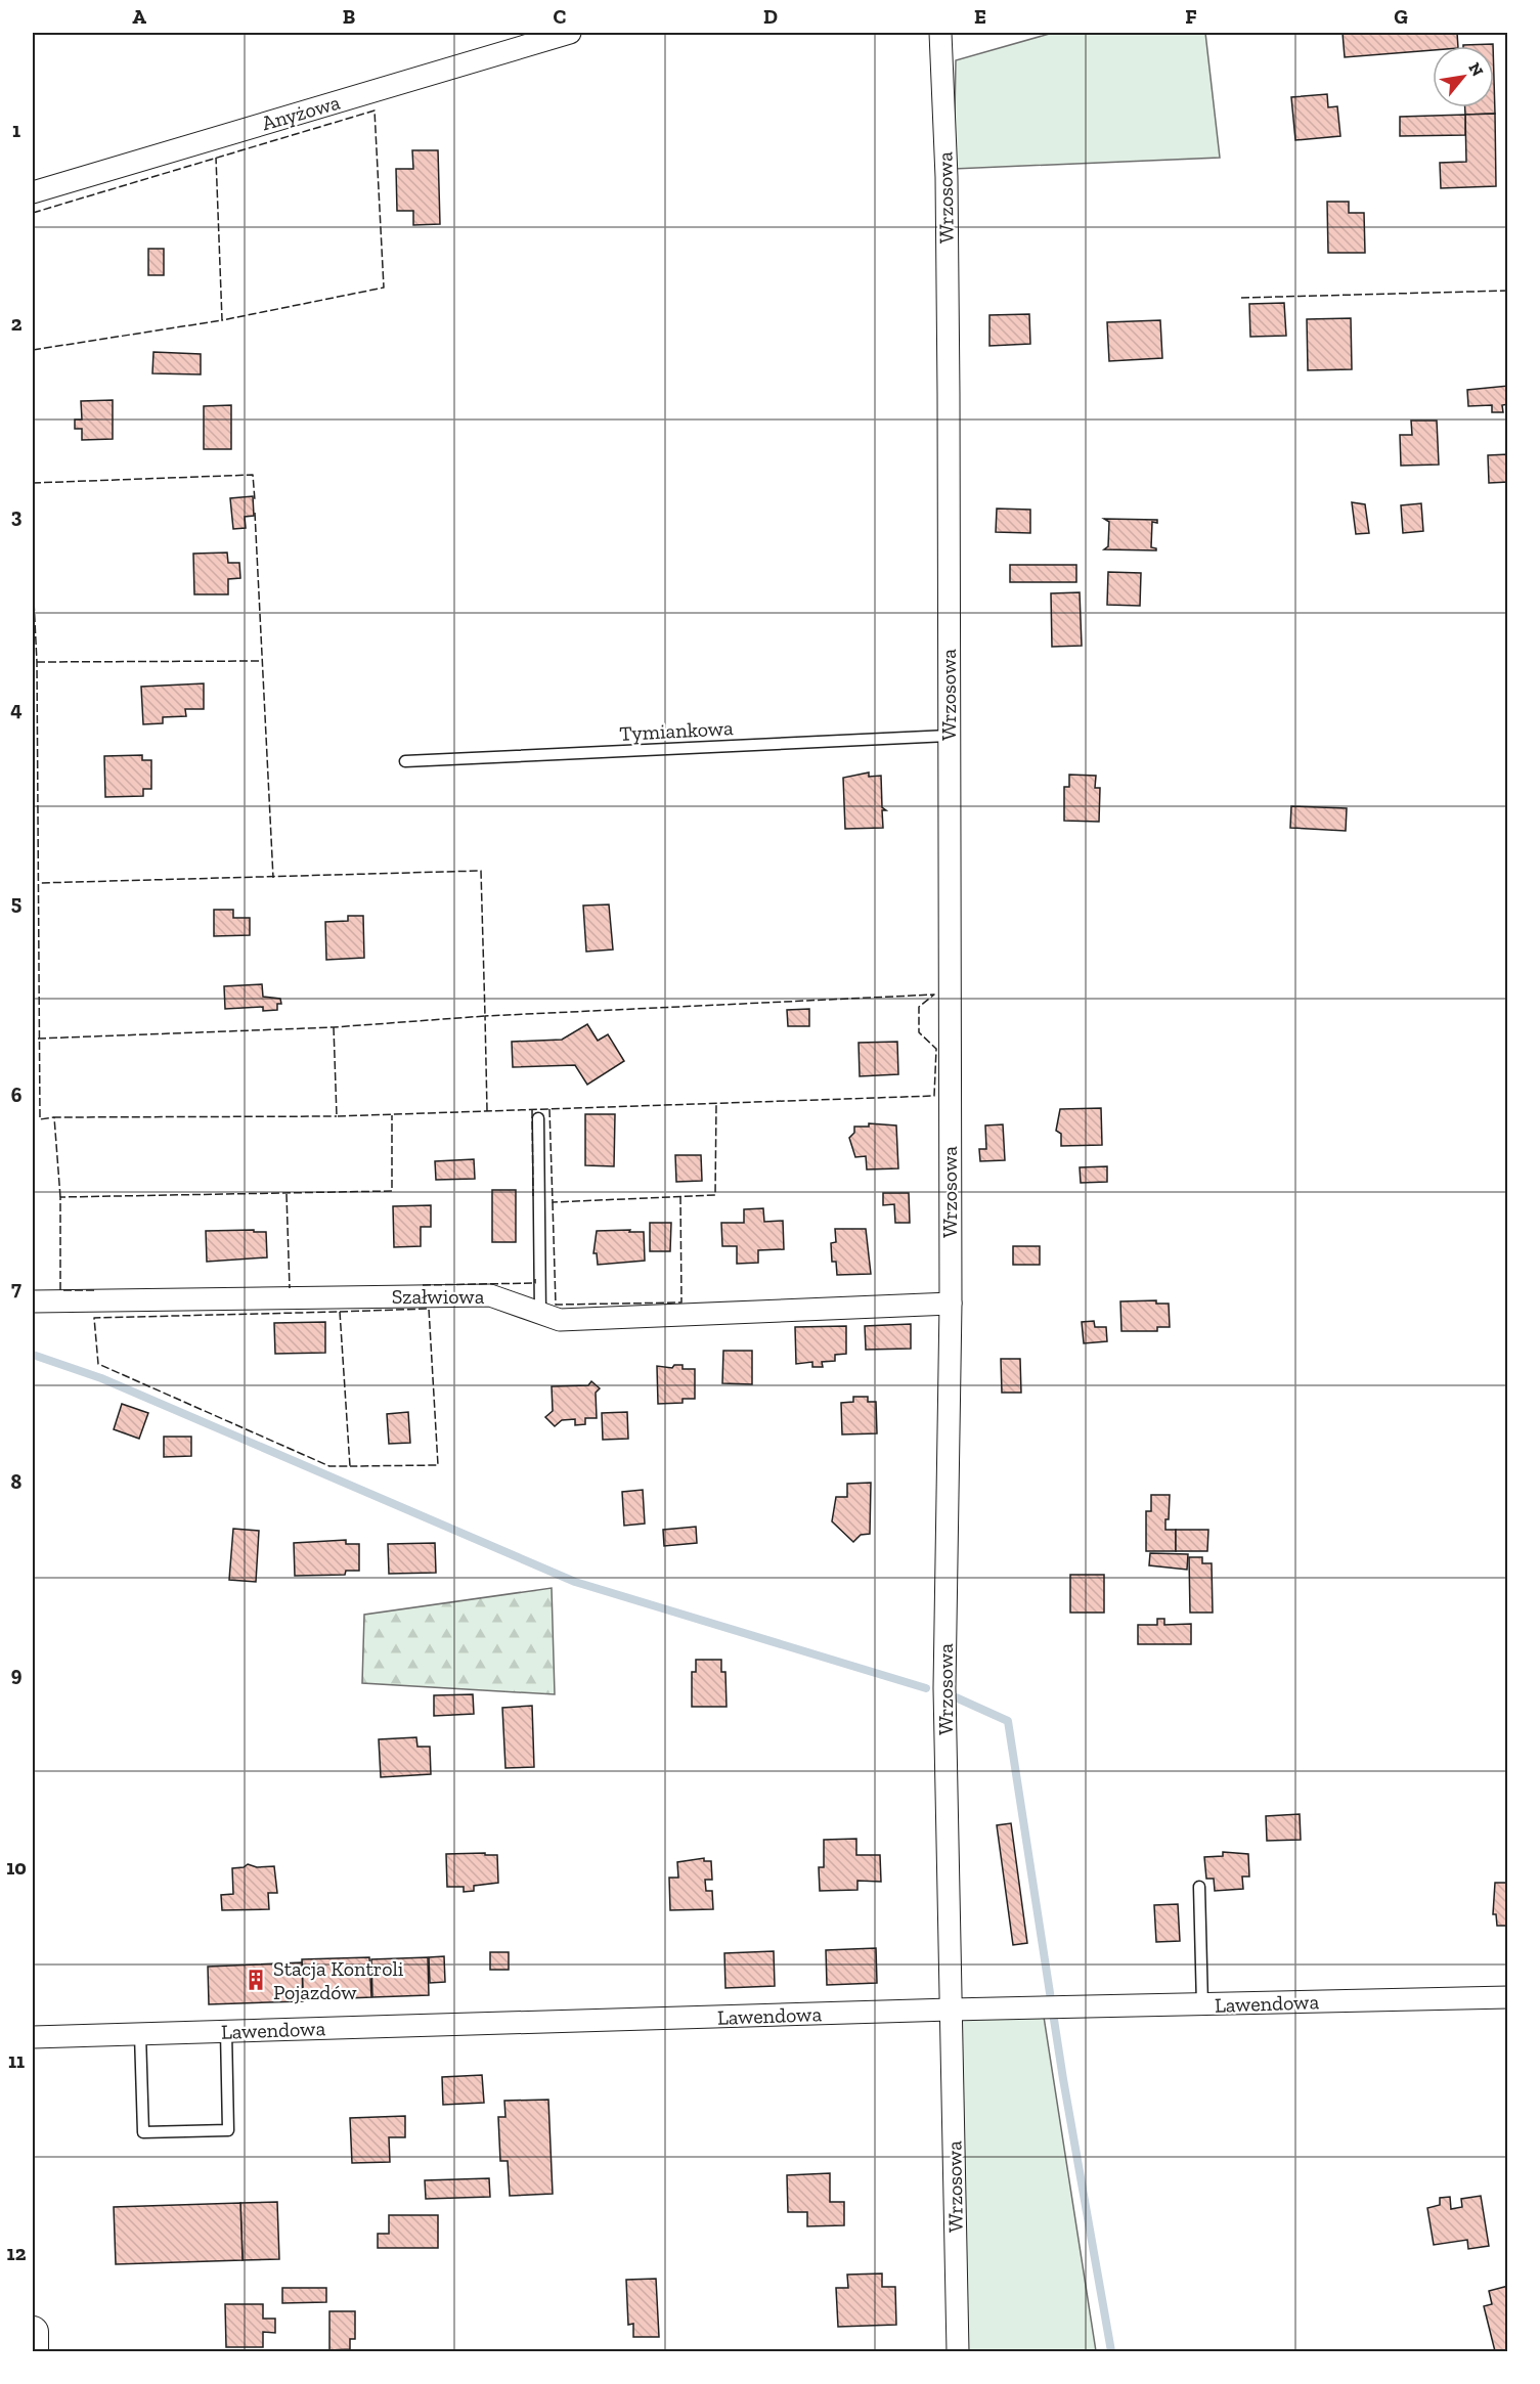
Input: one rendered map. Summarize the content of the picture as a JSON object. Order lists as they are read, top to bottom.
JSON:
{
  "streets": {
    "street": [
      "Anyżowa",
      "Wrzosowa",
      "Szałwiowa",
      "Lawendowa"
    ],
    "lane": ["Tymiankowa"]
  },
  "crossings": [
    ["Wrzosowa", "Tymiankowa"],
    ["Wrzosowa", "Szałwiowa"],
    ["Wrzosowa", "Lawendowa"]
  ],
  "places": {
    "building": ["Stacja Kontroli Pojazdów"]
  },
  "north": "top right",
  "grid": {
    "columns": [
      "A",
      "B",
      "C",
      "D",
      "E",
      "F",
      "G"
    ],
    "rows": [
      "1",
      "2",
      "3",
      "4",
      "5",
      "6",
      "7",
      "8",
      "9",
      "10",
      "11",
      "12"
    ]
  }
}
